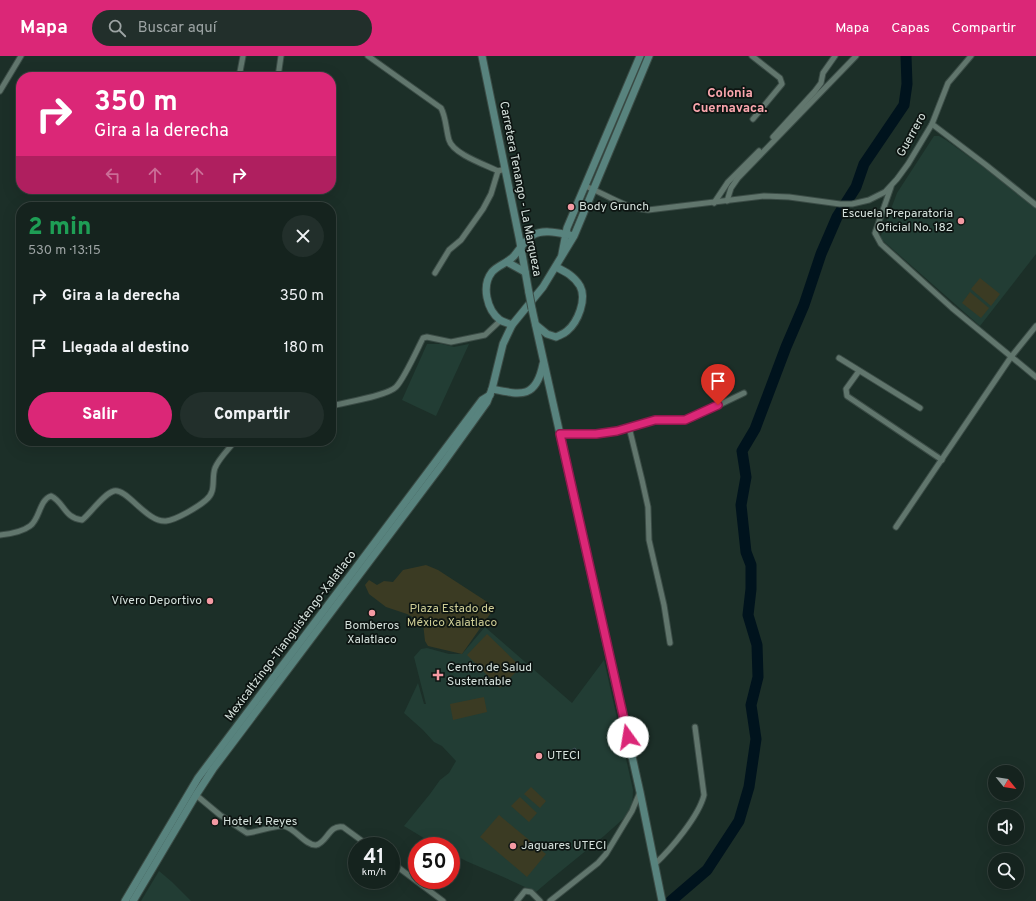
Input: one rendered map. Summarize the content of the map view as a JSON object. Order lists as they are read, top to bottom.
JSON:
{
  "streets": {
    "main road": ["Carretera Tenango - La Marqueza", "Mexicaltzingo-Tianguistengo-Xalatlaco"],
    "street": ["Guerrero"]
  },
  "crossings": [
    ["Guerrero", "Mexicaltzingo-Tianguistengo-Xalatlaco"]
  ],
  "districts": ["Colonia Cuernavaca."],
  "parks": ["Plaza Estado de México Xalatlaco"],
  "places": {
    "other": [
      "Body Grunch",
      "Escuela Preparatoria Oficial No. 182",
      "Vívero Deportivo",
      "Bomberos Xalatlaco",
      "UTECI",
      "Hotel 4 Reyes",
      "Jaguares UTECI"
    ],
    "health": ["Centro de Salud Sustentable"]
  },
  "north": "bottom right",
  "page": {
    "header": "Mapa",
    "search": "Buscar aquí",
    "nav": ["Mapa", "Capas", "Compartir"],
    "turn": ["350 m", "Gira a la derecha"],
    "heading": ["2 min", "530 m · 13:15"],
    "list": [
      {
        "name": "Gira a la derecha",
        "value": "350 m"
      },
      {
        "name": "Llegada al destino",
        "value": "180 m"
      }
    ],
    "buttons": ["Salir", "Compartir"],
    "speed": "41 km/h",
    "limit": "50"
  }
}
